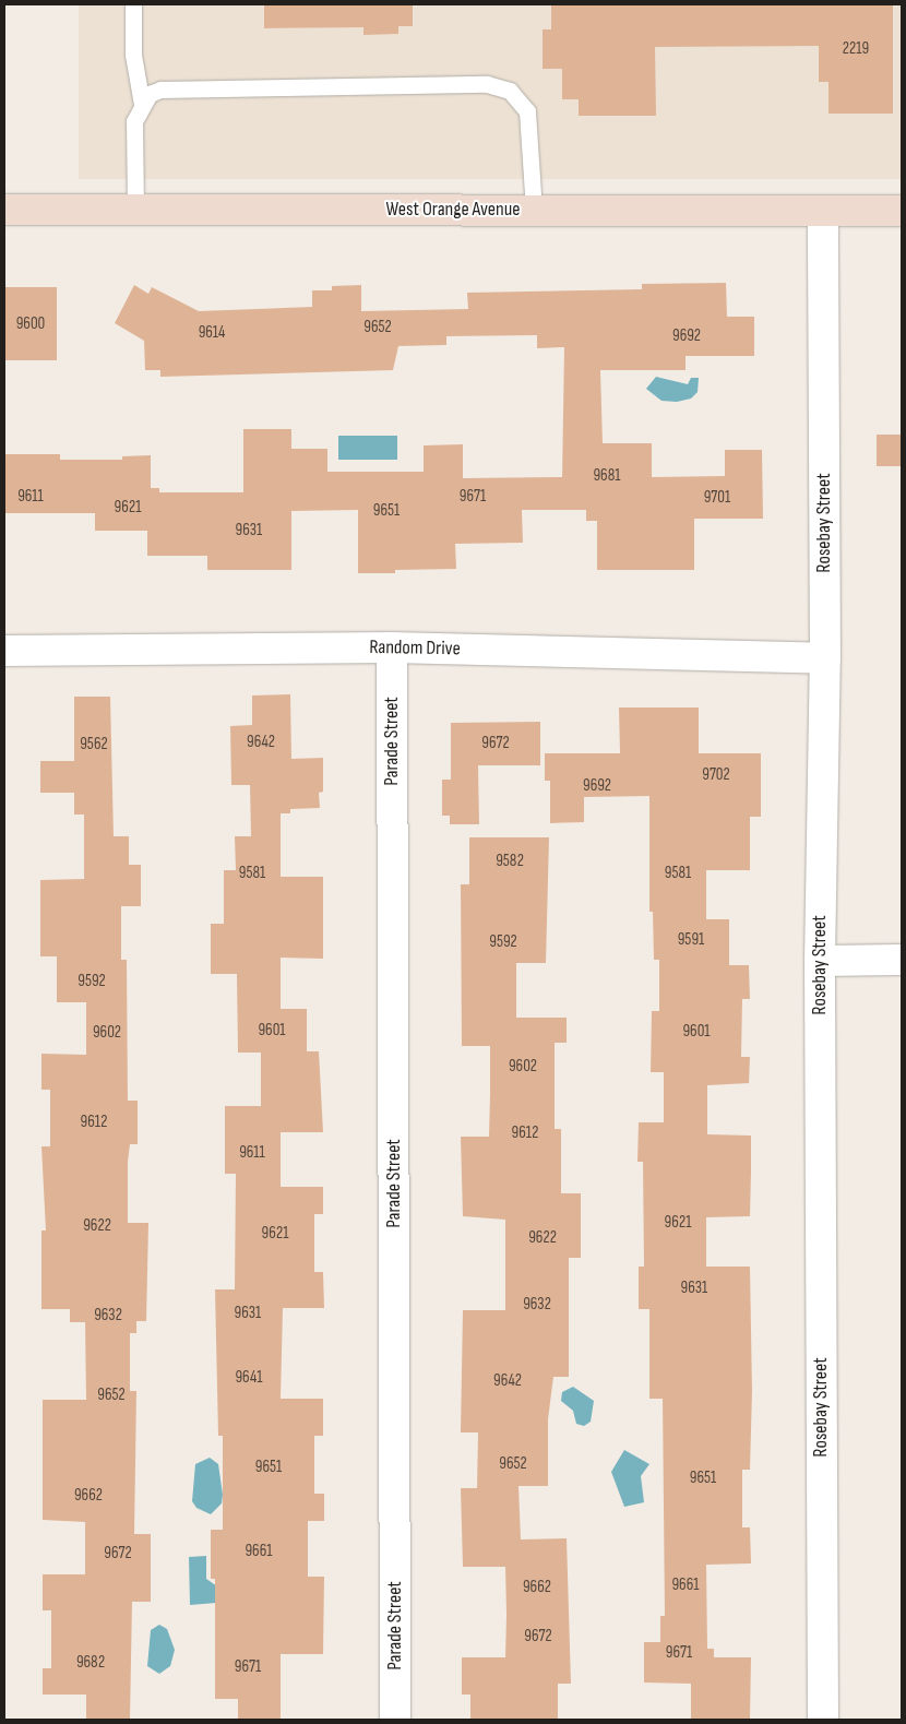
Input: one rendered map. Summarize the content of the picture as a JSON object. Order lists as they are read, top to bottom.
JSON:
{
  "streets": {
    "street": [
      "West Orange Avenue",
      "Rosebay Street",
      "Random Drive",
      "Parade Street"
    ]
  },
  "crossings": [
    ["West Orange Avenue", "Rosebay Street"],
    ["Rosebay Street", "Random Drive"],
    ["Random Drive", "Parade Street"]
  ],
  "house_numbers": [
    "2219",
    "9600",
    "9652",
    "9614",
    "9692",
    "9681",
    "9611",
    "9671",
    "9701",
    "9621",
    "9651",
    "9631",
    "9642",
    "9672",
    "9562",
    "9702",
    "9692",
    "9582",
    "9581",
    "9581",
    "9591",
    "9592",
    "9592",
    "9601",
    "9601",
    "9602",
    "9602",
    "9612",
    "9612",
    "9611",
    "9621",
    "9622",
    "9621",
    "9622",
    "9631",
    "9632",
    "9631",
    "9632",
    "9641",
    "9642",
    "9652",
    "9652",
    "9651",
    "9651",
    "9662",
    "9661",
    "9672",
    "9661",
    "9662",
    "9672",
    "9671",
    "9682",
    "9671"
  ]
}
